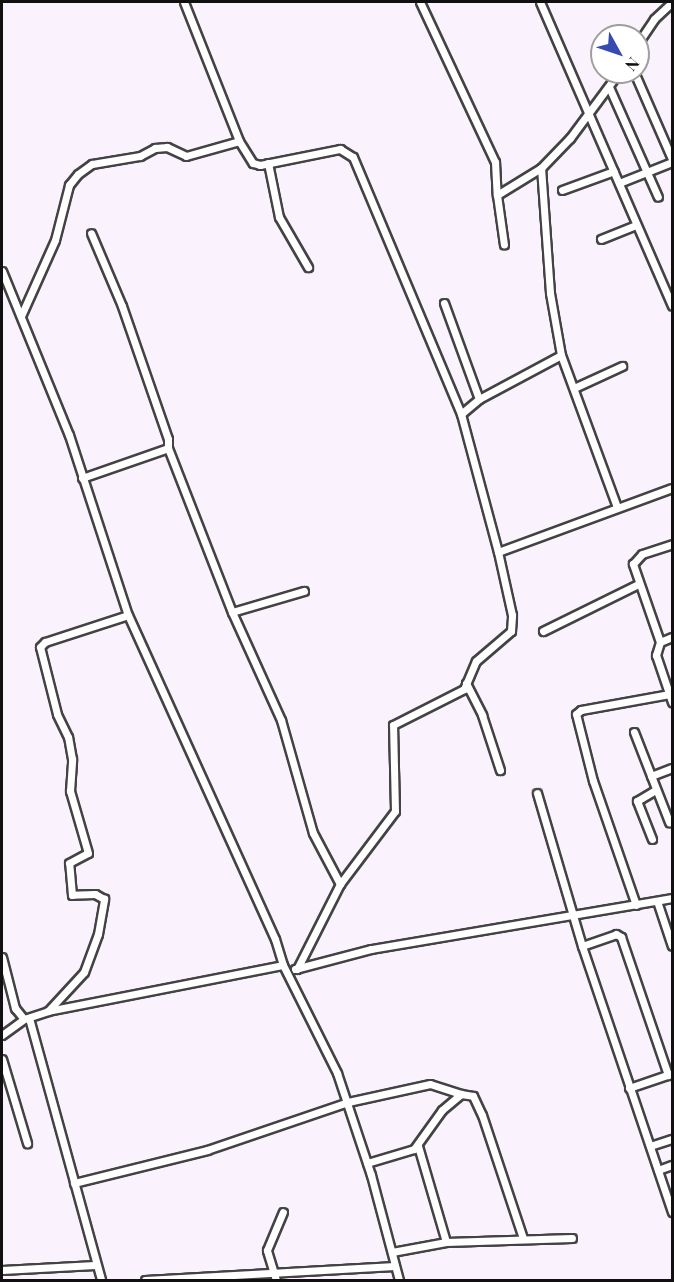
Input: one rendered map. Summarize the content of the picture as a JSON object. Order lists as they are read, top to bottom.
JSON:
{
  "north": "bottom right"
}
